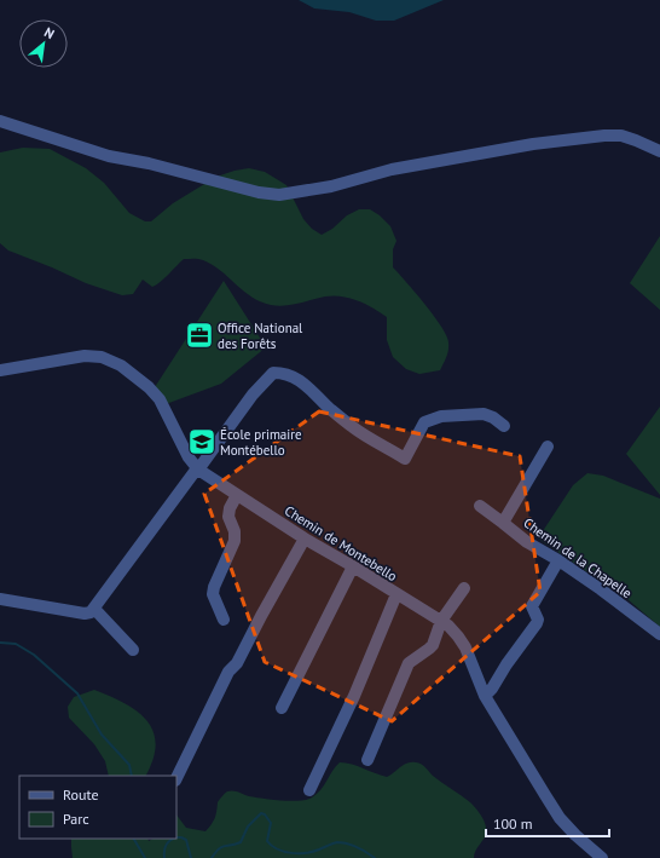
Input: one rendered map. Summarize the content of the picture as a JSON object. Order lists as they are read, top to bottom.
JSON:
{
  "streets": {
    "street": ["Chemin de Montebello", "Chemin de la Chapelle"]
  },
  "places": {
    "office": ["Office National des Forêts"],
    "school or university": ["École primaire Montébello"]
  },
  "legend": ["Route", "Parc"],
  "scale_bar": "100 m",
  "north": "top right"
}
